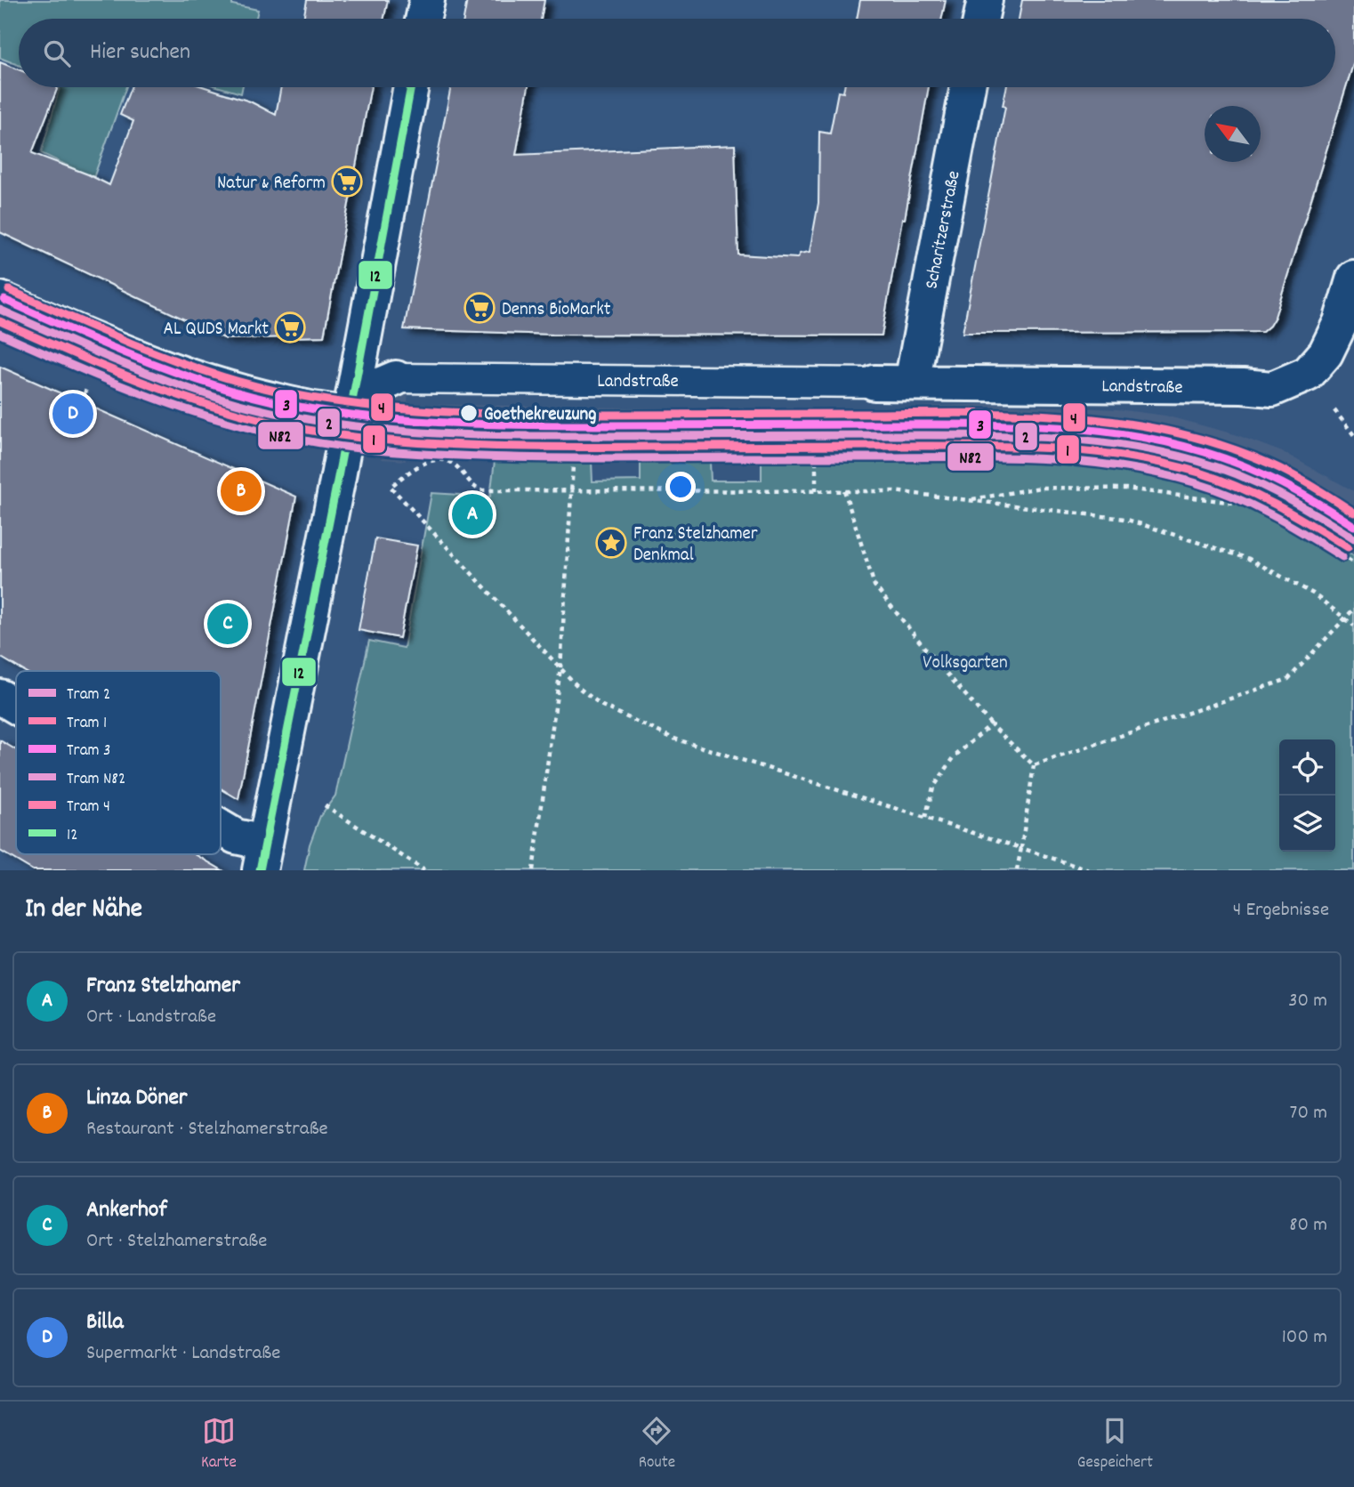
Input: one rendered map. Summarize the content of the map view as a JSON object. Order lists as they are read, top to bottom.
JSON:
{
  "streets": {
    "street": ["Scharitzerstraße", "Landstraße"]
  },
  "crossings": [
    ["Scharitzerstraße", "Landstraße"]
  ],
  "parks": ["Volksgarten"],
  "places": {
    "supermarket": ["Natur & Reform", "Denns BioMarkt", "AL QUDS Markt"],
    "other": ["Goethekreuzung"],
    "place": ["Franz Stelzhamer Denkmal"]
  },
  "lines": [
    "transit line 12",
    "tram line 4",
    "tram line 3",
    "tram line 2",
    "tram line 1",
    "tram line N82"
  ],
  "legend": [
    "Tram 2",
    "Tram 1",
    "Tram 3",
    "Tram N82",
    "Tram 4",
    "12"
  ],
  "north": "top left",
  "page": {
    "search": "Hier suchen",
    "pins": [
      "D",
      "B",
      "A",
      "C"
    ],
    "heading": ["In der Nähe", "4 Ergebnisse"],
    "list": [
      {
        "mark": "A",
        "name": "Franz Stelzhamer",
        "note": "Ort · Landstraße",
        "value": "30 m"
      },
      {
        "mark": "B",
        "name": "Linza Döner",
        "note": "Restaurant · Stelzhamerstraße",
        "value": "70 m"
      },
      {
        "mark": "C",
        "name": "Ankerhof",
        "note": "Ort · Stelzhamerstraße",
        "value": "80 m"
      },
      {
        "mark": "D",
        "name": "Billa",
        "note": "Supermarkt · Landstraße",
        "value": "100 m"
      }
    ],
    "nav": ["Karte", "Route", "Gespeichert"]
  }
}
